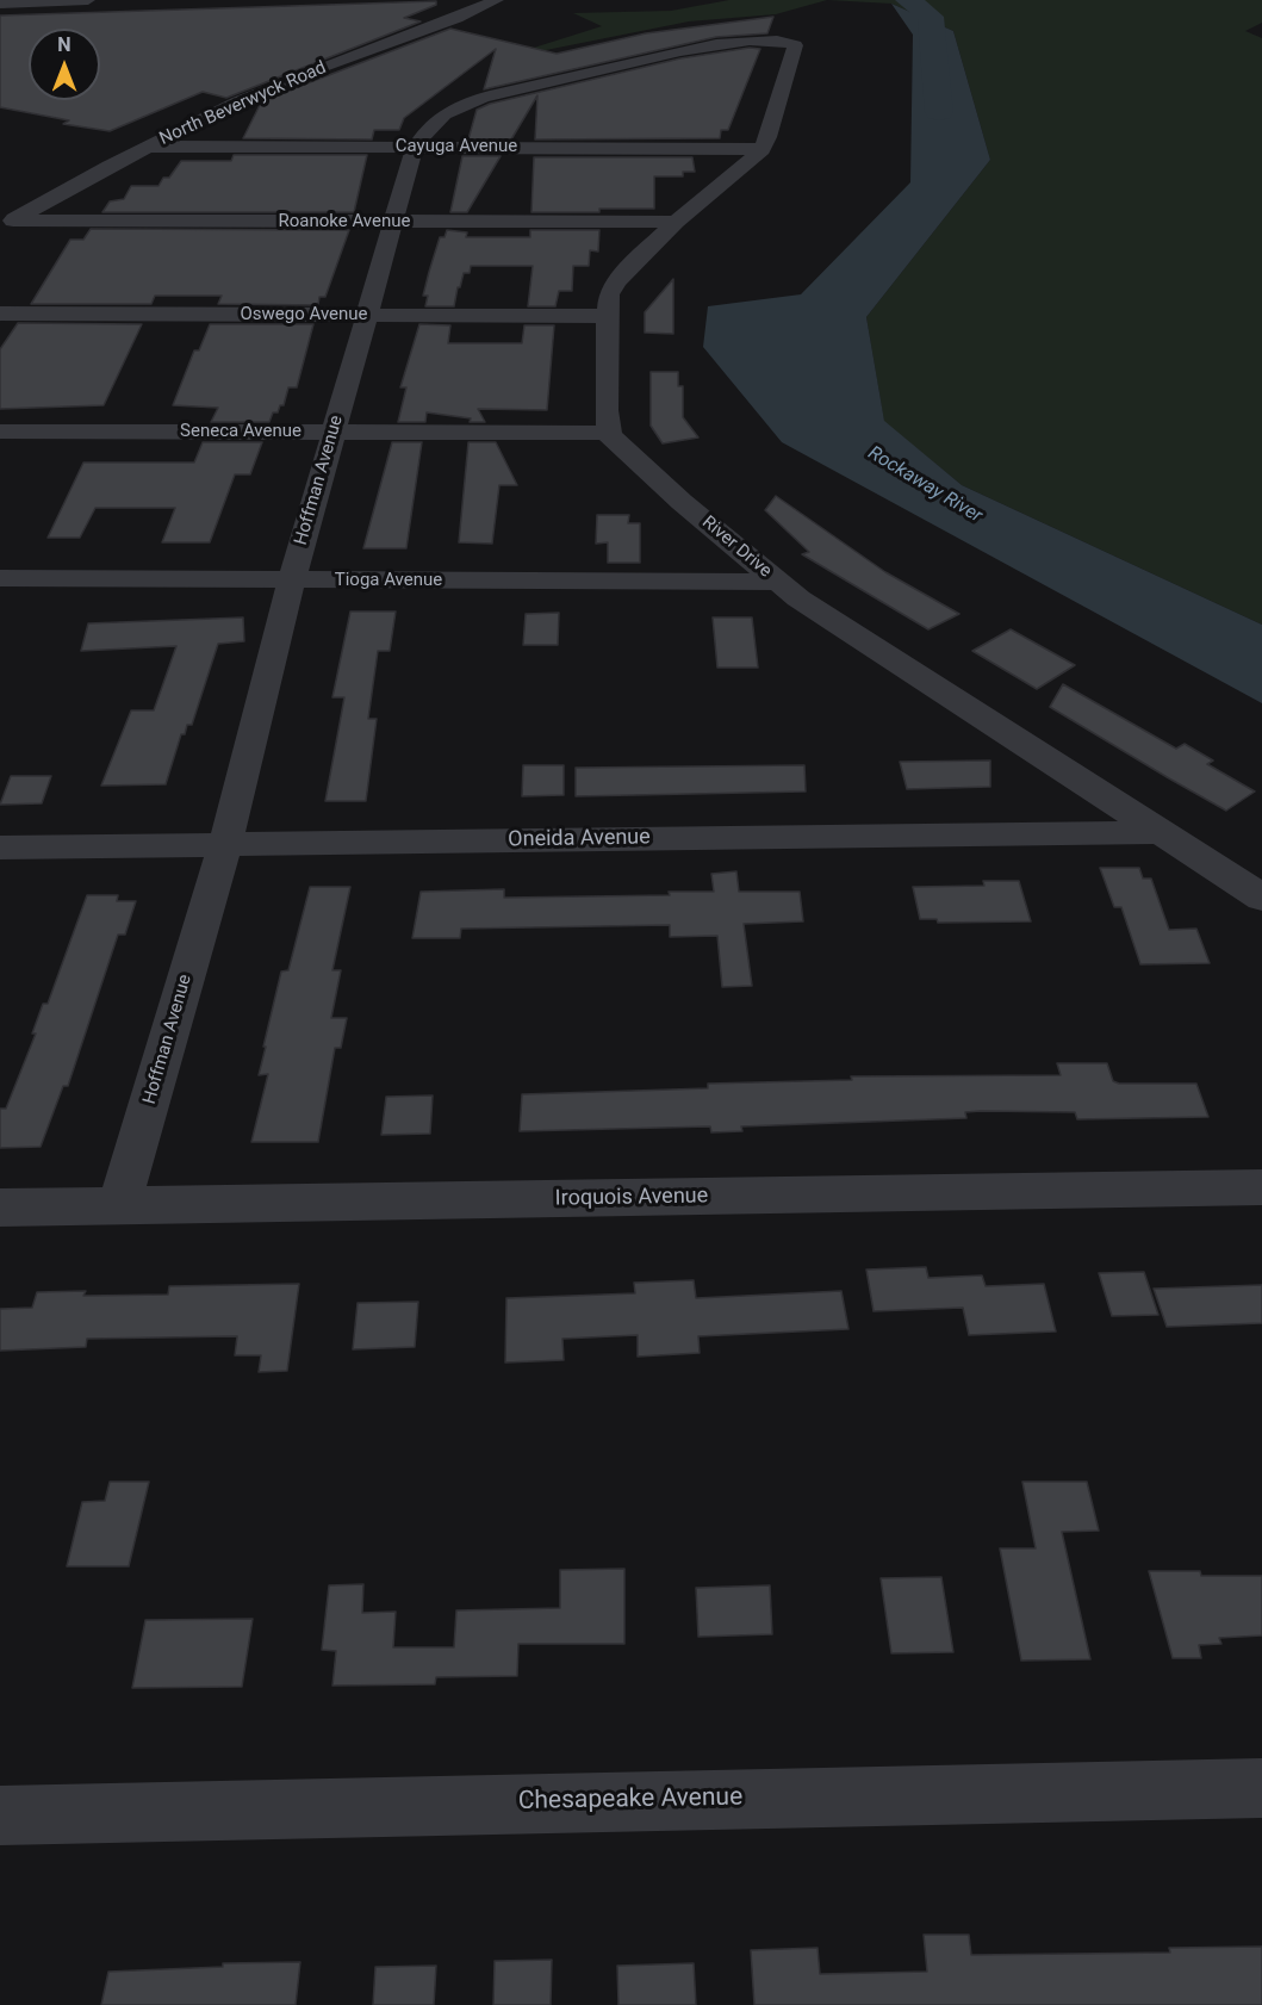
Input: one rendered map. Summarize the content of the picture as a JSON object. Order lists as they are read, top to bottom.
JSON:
{
  "streets": {
    "street": [
      "North Beverwyck Road",
      "Cayuga Avenue",
      "Roanoke Avenue",
      "Oswego Avenue",
      "Seneca Avenue",
      "Hoffman Avenue",
      "River Drive",
      "Tioga Avenue",
      "Oneida Avenue",
      "Iroquois Avenue",
      "Chesapeake Avenue"
    ]
  },
  "crossings": [
    ["North Beverwyck Road", "Cayuga Avenue"],
    ["North Beverwyck Road", "Roanoke Avenue"],
    ["Cayuga Avenue", "Hoffman Avenue"],
    ["Roanoke Avenue", "Hoffman Avenue"],
    ["Oswego Avenue", "Hoffman Avenue"],
    ["Seneca Avenue", "Hoffman Avenue"],
    ["Seneca Avenue", "River Drive"],
    ["Hoffman Avenue", "Tioga Avenue"],
    ["Hoffman Avenue", "Oneida Avenue"],
    ["Hoffman Avenue", "Iroquois Avenue"],
    ["River Drive", "Tioga Avenue"],
    ["River Drive", "Oneida Avenue"]
  ],
  "water": ["Rockaway River"],
  "north": "top"
}
